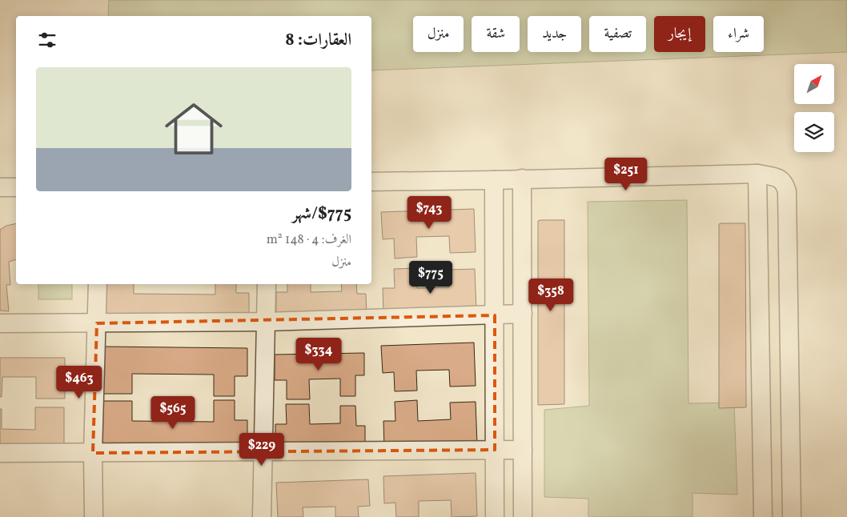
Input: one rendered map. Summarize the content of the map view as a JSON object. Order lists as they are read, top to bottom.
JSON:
{
  "north": "top right",
  "page": {
    "chip": [
      "شراء",
      "إيجار",
      "تصفية",
      "جديد",
      "شقة",
      "منزل"
    ],
    "heading": "العقارات: 8",
    "list": [
      {
        "name": "$775/شهر",
        "note": "الغرف: 4 · 148 m² · منزل"
      }
    ],
    "price": [
      "$251",
      "$743",
      "$775",
      "$358",
      "$334",
      "$463",
      "$565",
      "$229"
    ]
  }
}
